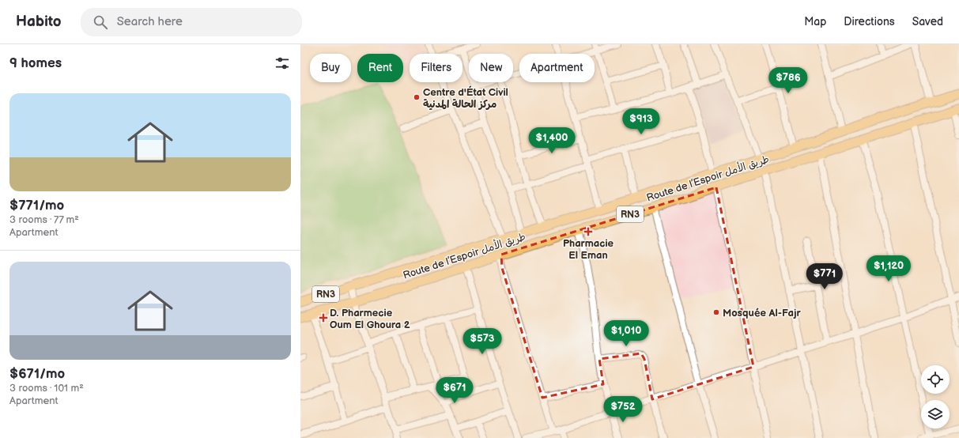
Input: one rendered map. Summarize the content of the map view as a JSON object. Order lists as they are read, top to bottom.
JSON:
{
  "streets": {
    "highway": ["Route de l’Espoir طريق الأمل", "RN3"]
  },
  "places": {
    "other": ["Centre d'État Civil مركز الحالة المدنية", "Mosquée Al-Fajr"],
    "health": ["Pharmacie El Eman", "D. Pharmecie Oum El Ghoura 2"]
  },
  "page": {
    "header": "Habito",
    "search": "Search here",
    "nav": ["Map", "Directions", "Saved"],
    "heading": "9 homes",
    "chip": [
      "Buy",
      "Rent",
      "Filters",
      "New",
      "Apartment"
    ],
    "price": [
      "$786",
      "$913",
      "$1,400",
      "$1,120",
      "$771",
      "$1,010",
      "$573",
      "$671",
      "$752"
    ],
    "list": [
      {
        "name": "$771/mo",
        "note": "3 rooms · 77 m² · Apartment"
      },
      {
        "name": "$671/mo",
        "note": "3 rooms · 101 m² · Apartment"
      }
    ]
  }
}
